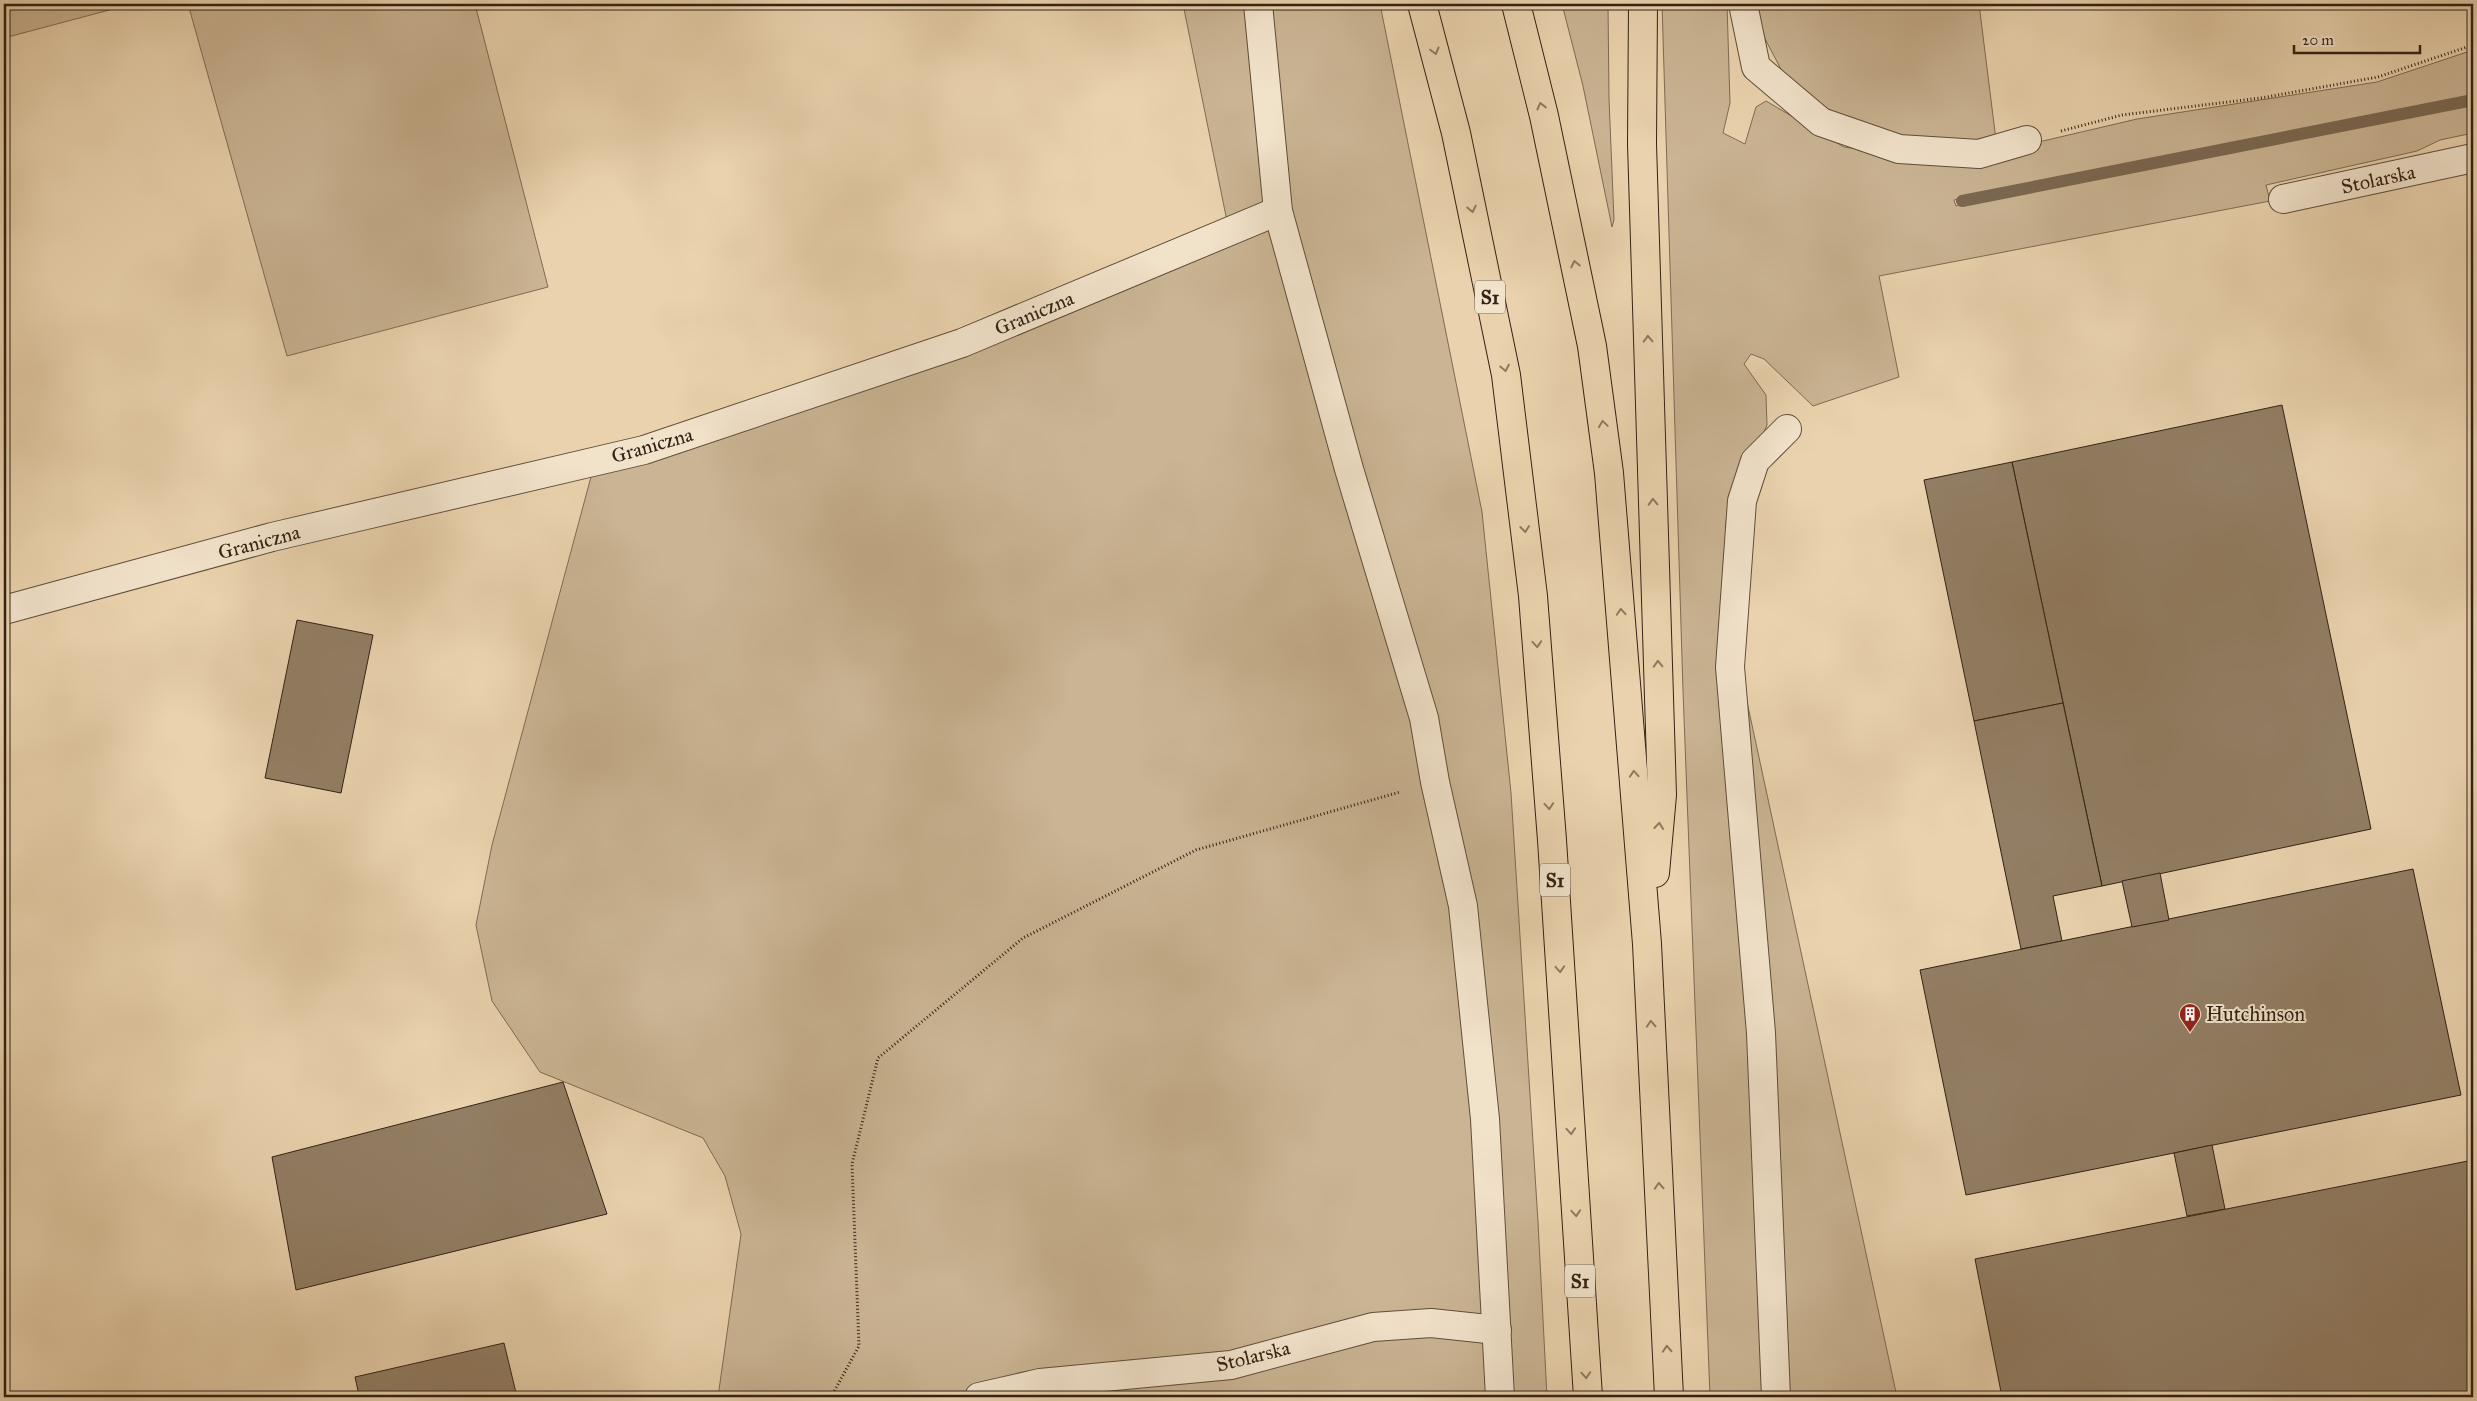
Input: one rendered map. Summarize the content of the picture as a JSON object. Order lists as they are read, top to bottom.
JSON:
{
  "streets": {
    "highway": ["S1"],
    "street": ["Stolarska", "Graniczna"]
  },
  "places": {
    "building": ["Hutchinson"]
  },
  "scale_bar": "20 m"
}
